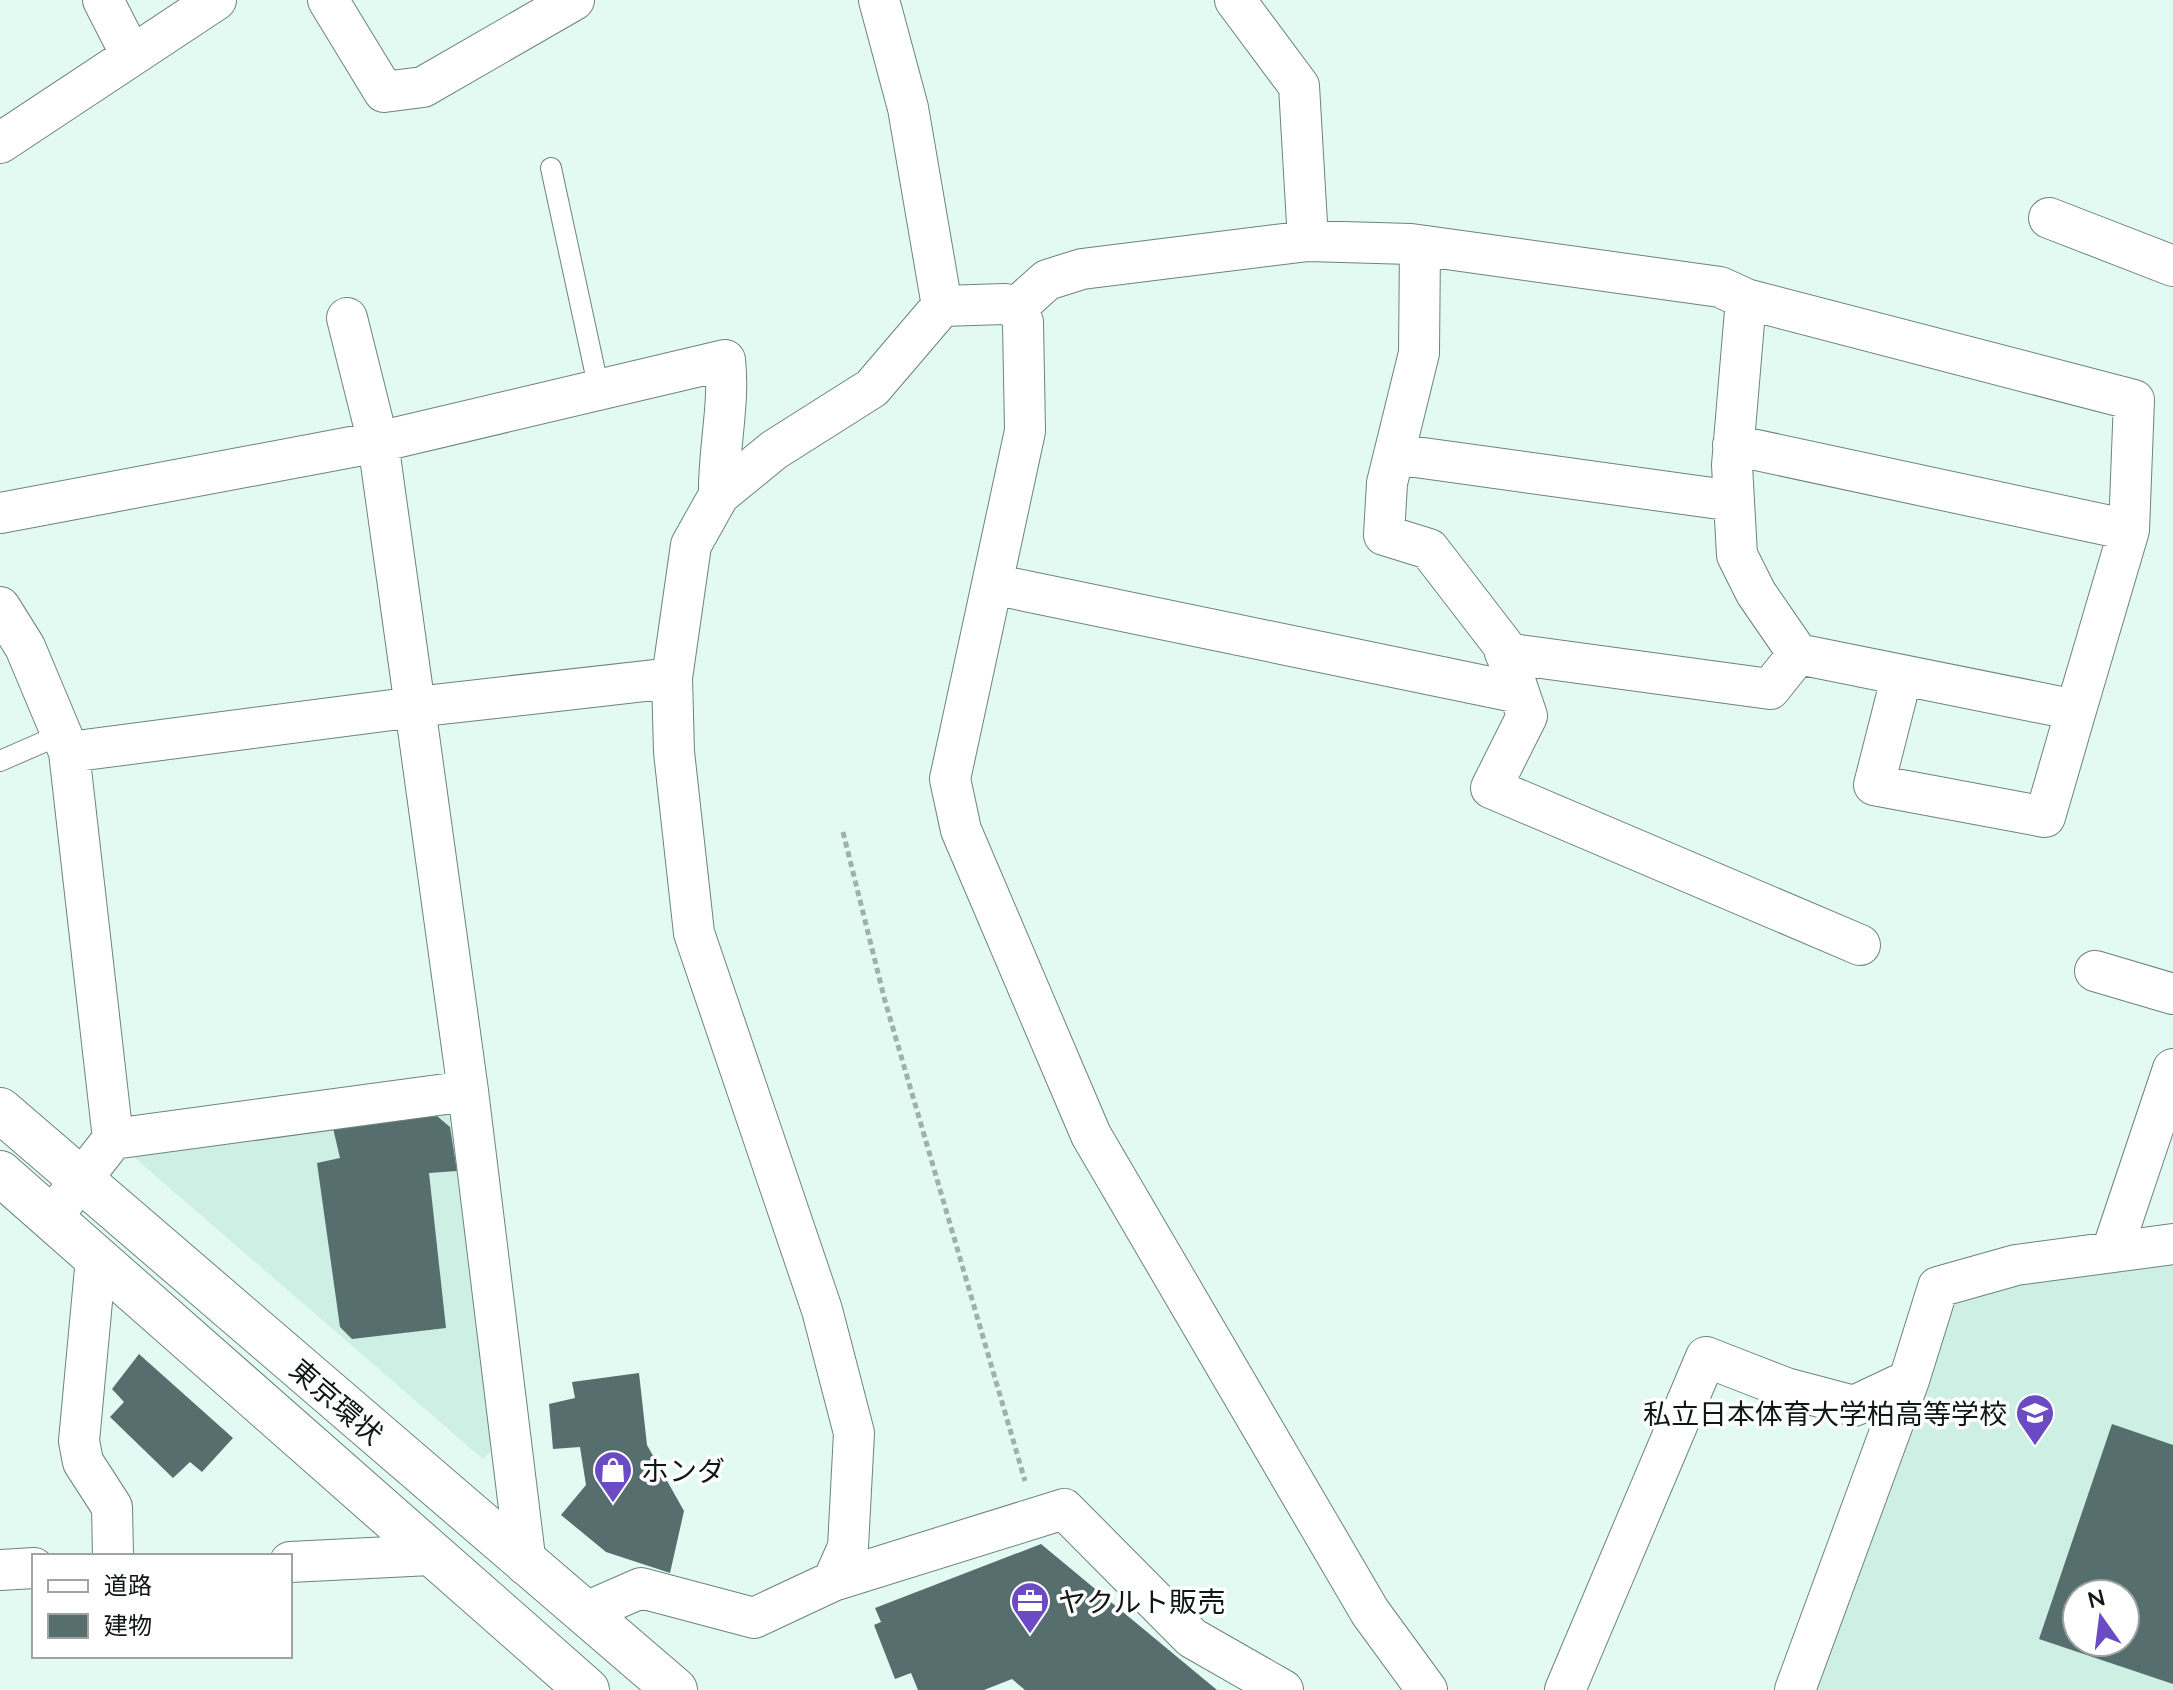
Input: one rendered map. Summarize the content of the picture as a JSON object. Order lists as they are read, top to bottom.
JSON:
{
  "streets": {
    "highway": ["東京環状"]
  },
  "places": {
    "school or university": ["私立日本体育大学柏高等学校"],
    "shop": ["ホンダ"],
    "office": ["ヤクルト販売"]
  },
  "legend": ["道路", "建物"],
  "north": "top"
}
